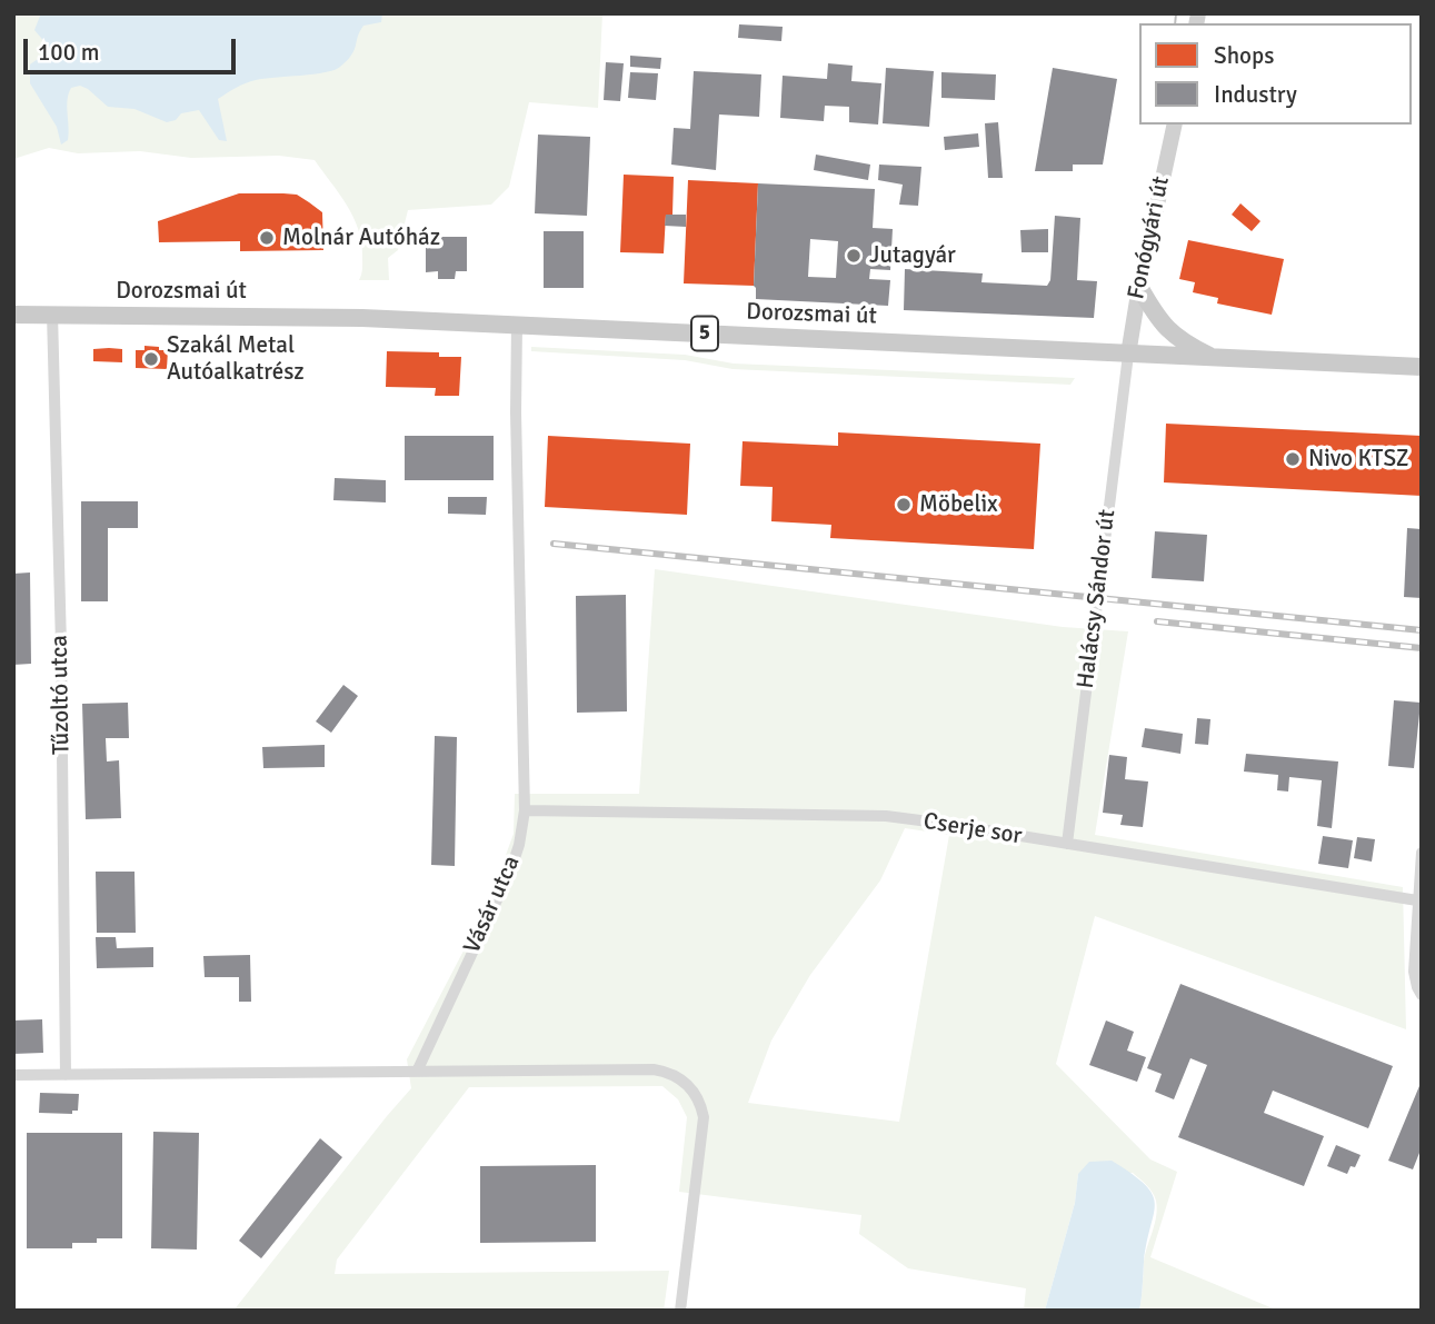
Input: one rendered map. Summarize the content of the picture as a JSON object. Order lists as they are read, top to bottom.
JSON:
{
  "streets": {
    "main road": ["Dorozsmai út", "5"],
    "street": [
      "Fonógyári út",
      "Halácsy Sándor út",
      "Tűzoltó utca",
      "Cserje sor",
      "Vásár utca"
    ]
  },
  "crossings": [
    ["Fonógyári út", "Dorozsmai út"],
    ["Fonógyári út", "Halácsy Sándor út"],
    ["Dorozsmai út", "Halácsy Sándor út"],
    ["Dorozsmai út", "Tűzoltó utca"],
    ["Dorozsmai út", "Vásár utca"],
    ["Halácsy Sándor út", "Cserje sor"],
    ["Cserje sor", "Vásár utca"]
  ],
  "places": [
    "Molnár Autóház",
    "Jutagyár",
    "Szakál Metal Autóalkatrész",
    "Nivo KTSZ",
    "Möbelix"
  ],
  "legend": ["Shops", "Industry"],
  "scale_bar": "100 m"
}
